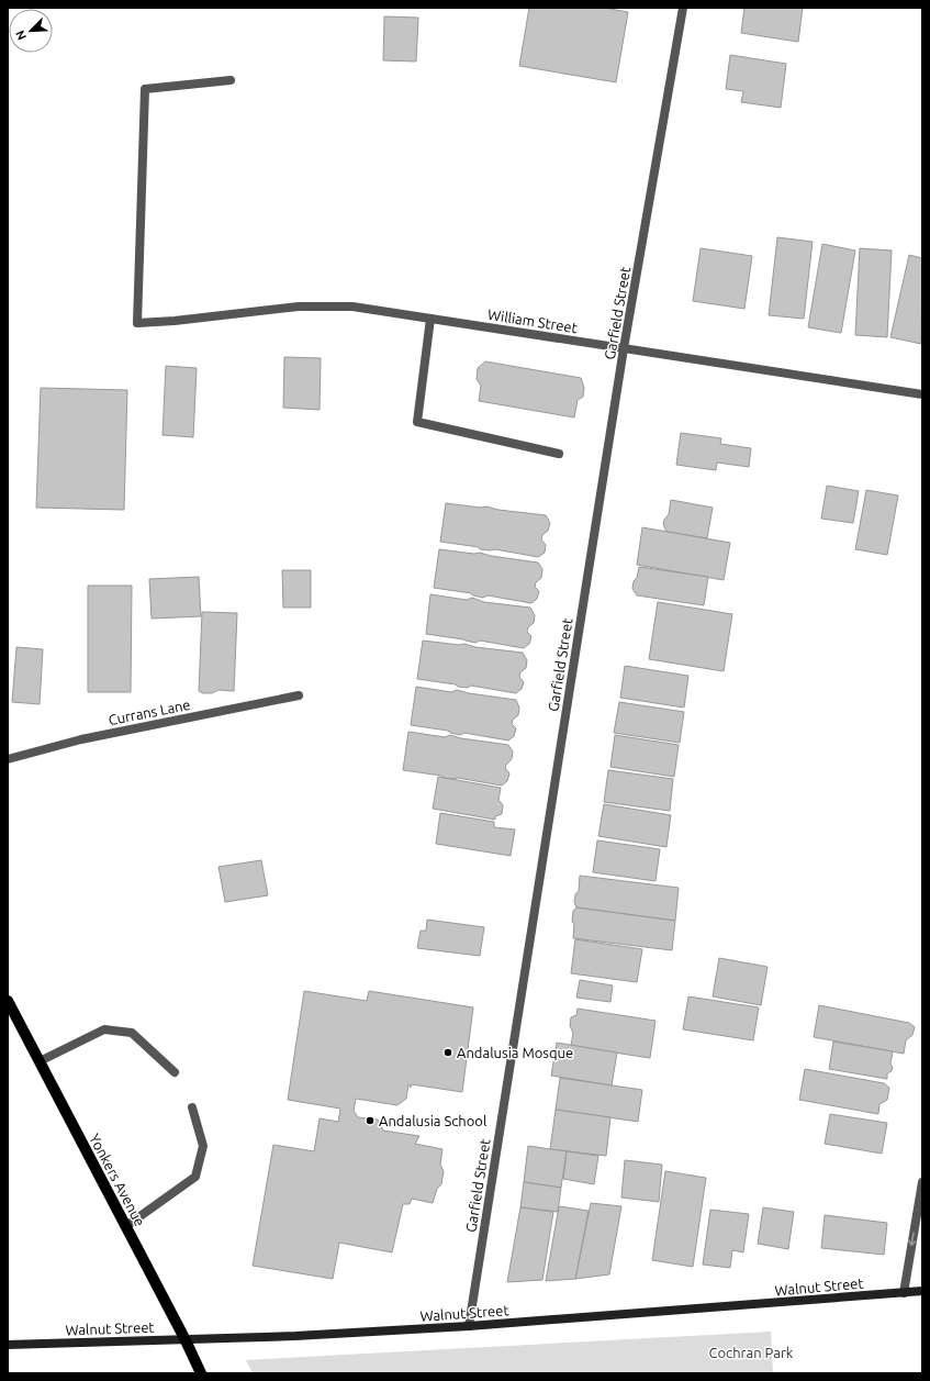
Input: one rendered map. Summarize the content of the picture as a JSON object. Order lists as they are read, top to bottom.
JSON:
{
  "streets": {
    "main road": ["Yonkers Avenue"],
    "street": [
      "Garfield Street",
      "William Street",
      "Currans Lane",
      "Walnut Street"
    ]
  },
  "crossings": [
    ["Garfield Street", "William Street"],
    ["Garfield Street", "Walnut Street"],
    ["Yonkers Avenue", "Walnut Street"]
  ],
  "parks": ["Cochran Park"],
  "places": ["Andalusia Mosque", "Andalusia School"],
  "north": "bottom left"
}
